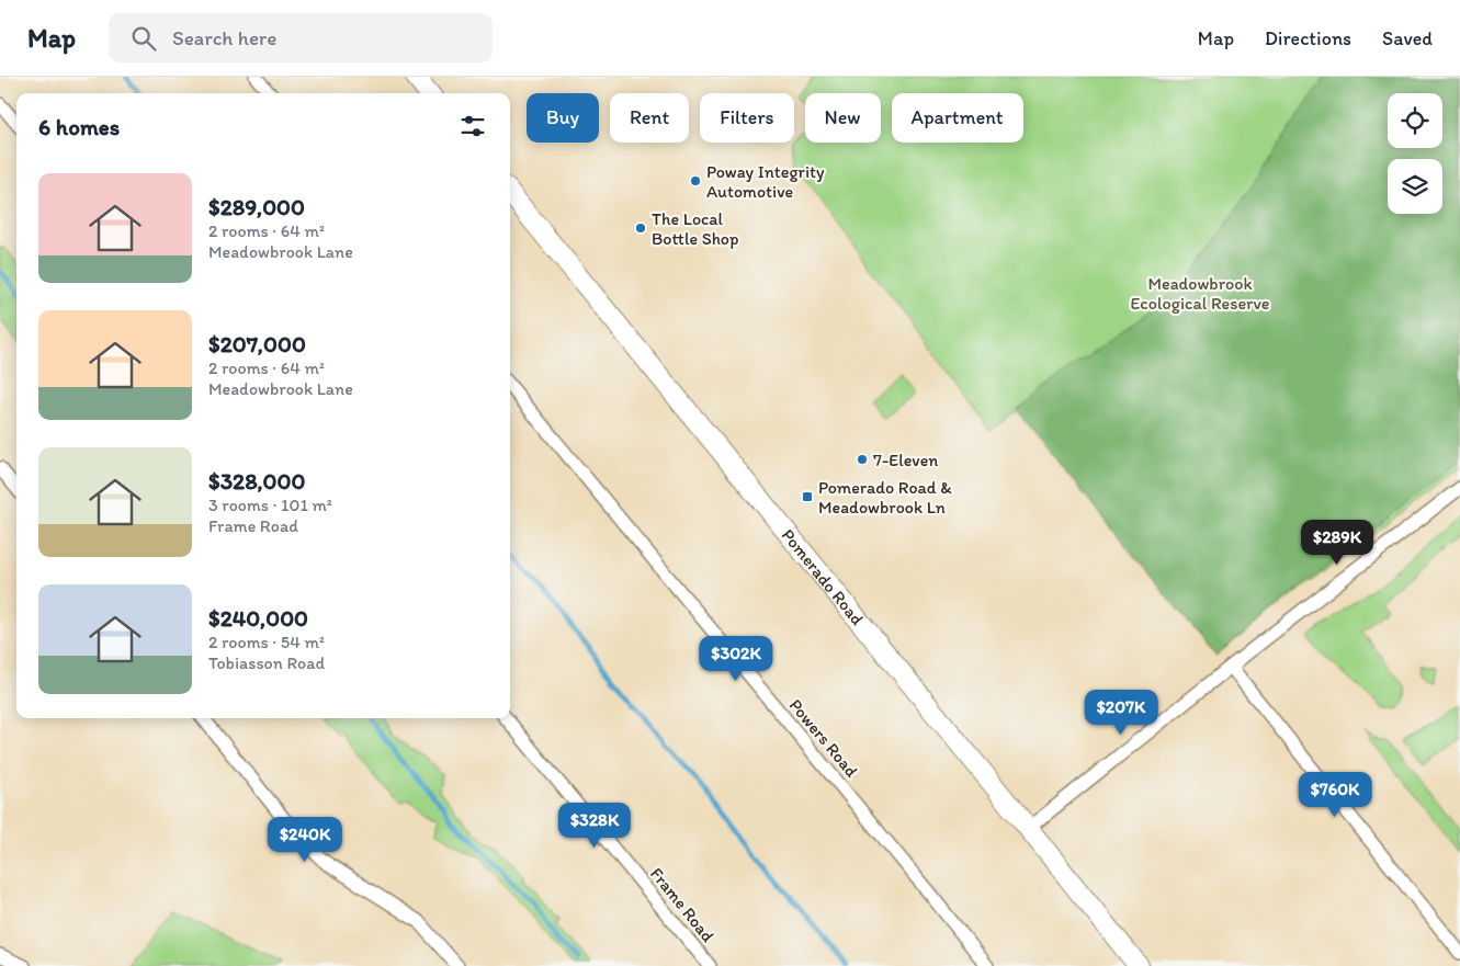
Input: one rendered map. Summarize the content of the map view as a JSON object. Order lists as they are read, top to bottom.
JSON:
{
  "streets": {
    "main road": ["Pomerado Road"],
    "street": ["Powers Road", "Frame Road"]
  },
  "parks": ["Meadowbrook Ecological Reserve"],
  "places": {
    "other": ["Poway Integrity Automotive", "The Local Bottle Shop", "7-Eleven"],
    "transit": ["Pomerado Road & Meadowbrook Ln"]
  },
  "page": {
    "header": "Map",
    "search": "Search here",
    "nav": ["Map", "Directions", "Saved"],
    "chip": [
      "Buy",
      "Rent",
      "Filters",
      "New",
      "Apartment"
    ],
    "heading": "6 homes",
    "list": [
      {
        "name": "$289,000",
        "note": "2 rooms · 64 m² · Meadowbrook Lane"
      },
      {
        "name": "$207,000",
        "note": "2 rooms · 64 m² · Meadowbrook Lane"
      },
      {
        "name": "$328,000",
        "note": "3 rooms · 101 m² · Frame Road"
      },
      {
        "name": "$240,000",
        "note": "2 rooms · 54 m² · Tobiasson Road"
      }
    ],
    "price": [
      "$289K",
      "$302K",
      "$207K",
      "$760K",
      "$328K",
      "$240K"
    ]
  }
}
